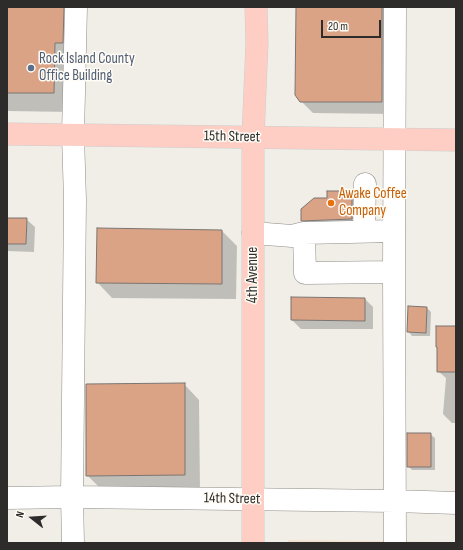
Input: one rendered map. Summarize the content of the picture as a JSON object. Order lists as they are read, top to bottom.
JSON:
{
  "streets": {
    "main road": ["15th Street", "4th Avenue"],
    "street": ["14th Street"]
  },
  "crossings": [
    ["15th Street", "4th Avenue"],
    ["4th Avenue", "14th Street"]
  ],
  "places": ["Rock Island County Office Building", "Awake Coffee Company"],
  "scale_bar": "20 m",
  "north": "left"
}
